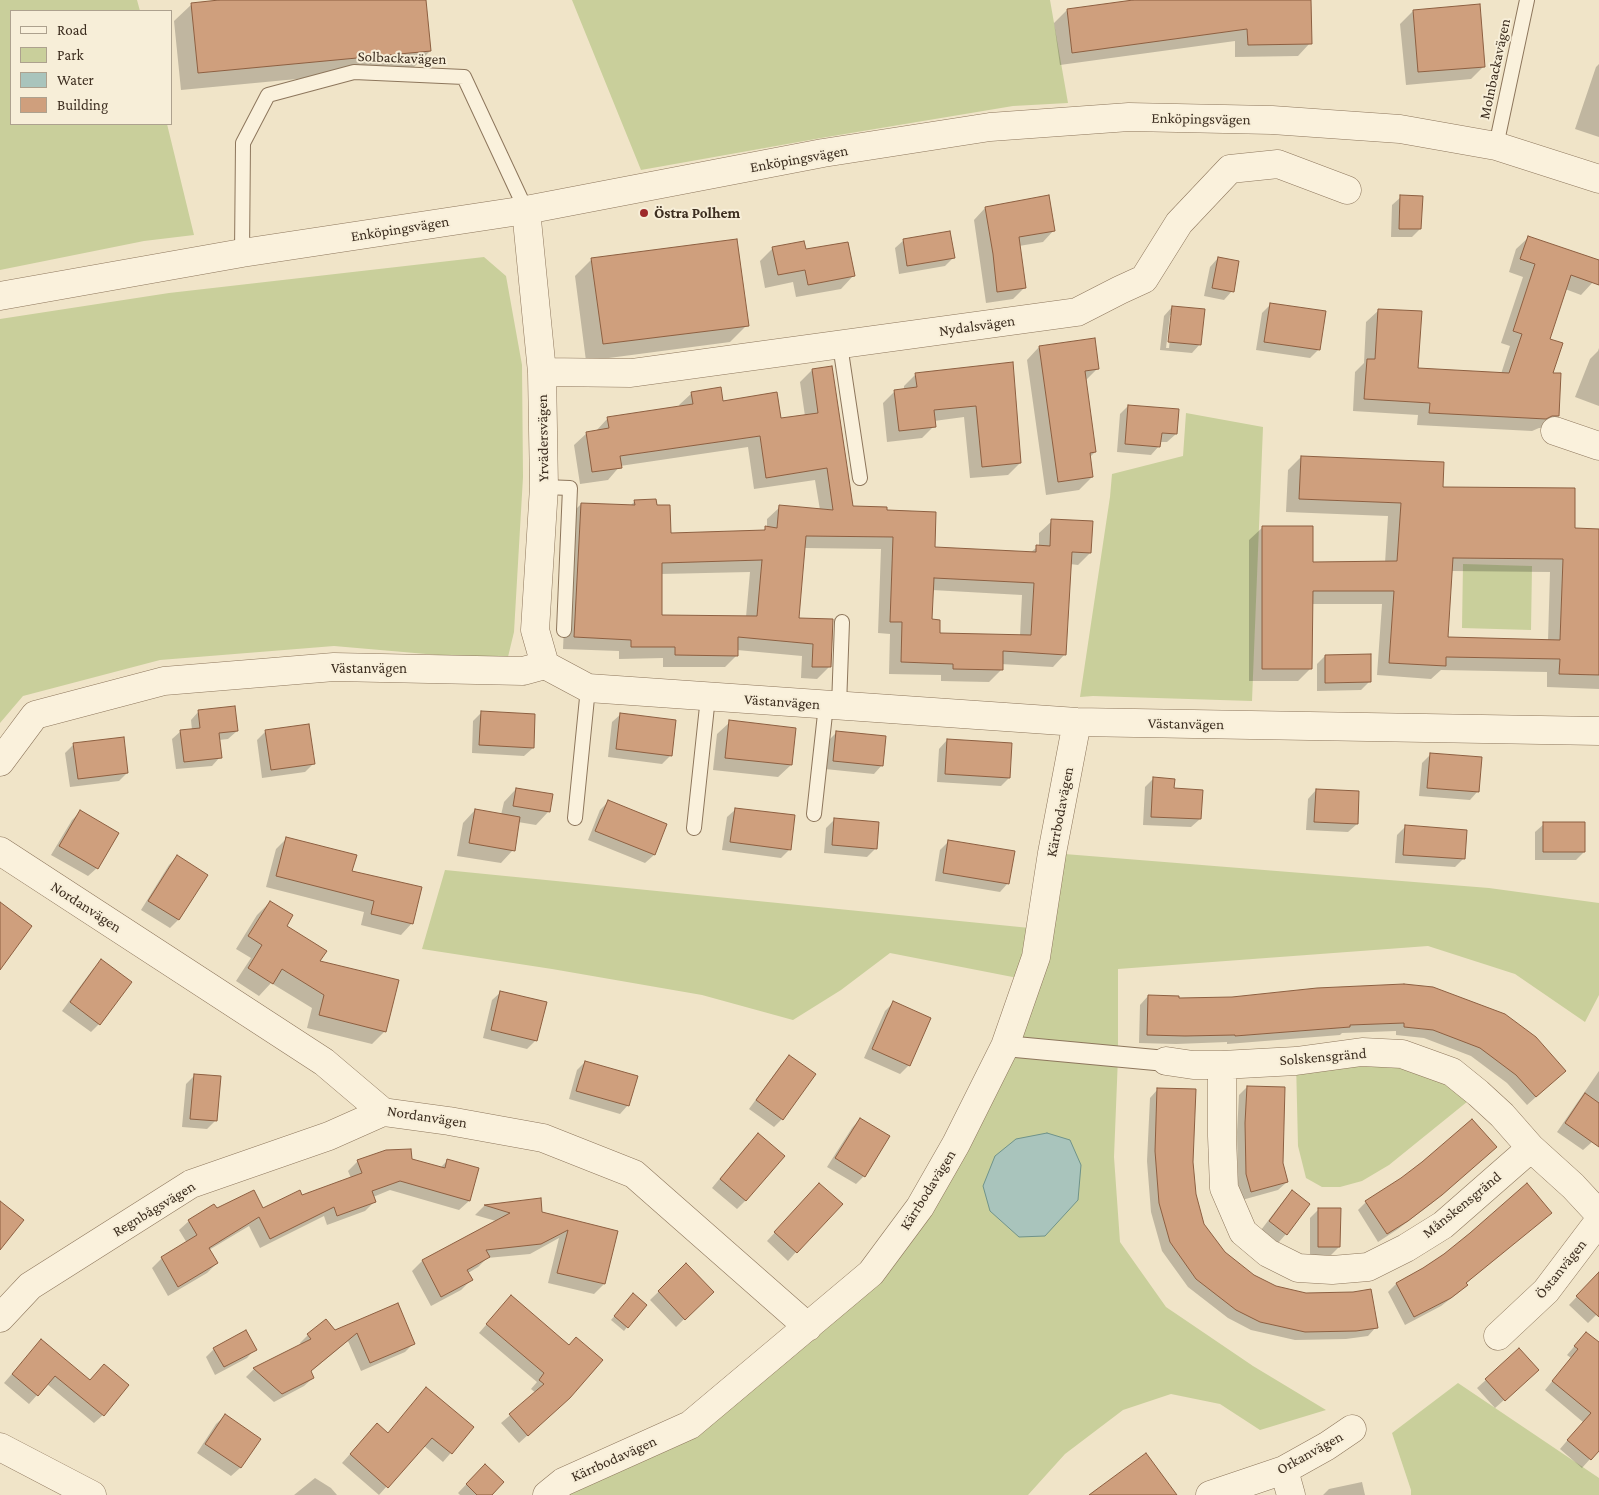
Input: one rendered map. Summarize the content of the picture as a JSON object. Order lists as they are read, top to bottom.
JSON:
{
  "streets": {
    "street": [
      "Enköpingsvägen",
      "Nydalsvägen",
      "Yrvädersvägen",
      "Västanvägen",
      "Kärrbodavägen",
      "Nordanvägen",
      "Solskensgränd",
      "Månskensgränd",
      "Regnbågsvägen",
      "Östanvägen",
      "Orkanvägen"
    ],
    "lane": ["Solbackavägen", "Molnbackavägen"]
  },
  "crossings": [
    ["Solbackavägen", "Enköpingsvägen"],
    ["Solbackavägen", "Yrvädersvägen"],
    ["Molnbackavägen", "Enköpingsvägen"],
    ["Enköpingsvägen", "Yrvädersvägen"],
    ["Nydalsvägen", "Yrvädersvägen"],
    ["Yrvädersvägen", "Västanvägen"],
    ["Västanvägen", "Kärrbodavägen"],
    ["Kärrbodavägen", "Nordanvägen"],
    ["Nordanvägen", "Regnbågsvägen"],
    ["Solskensgränd", "Månskensgränd"]
  ],
  "places": ["Östra Polhem"],
  "legend": [
    "Road",
    "Park",
    "Water",
    "Building"
  ]
}
